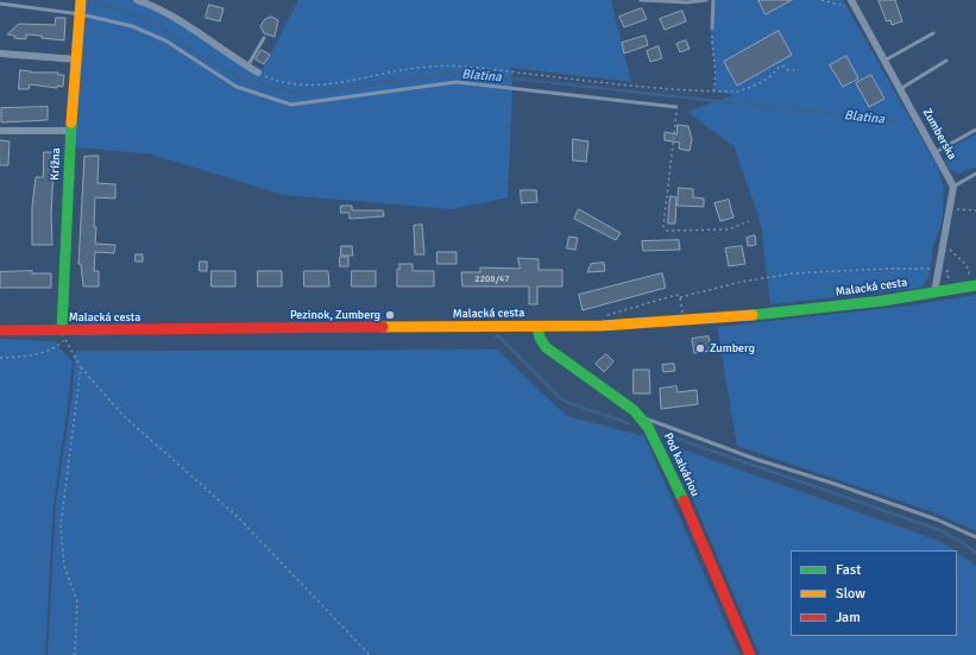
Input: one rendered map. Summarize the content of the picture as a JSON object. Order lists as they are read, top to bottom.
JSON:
{
  "streets": {
    "main road": ["Krížna", "Malacká cesta", "Pod kalváriou"],
    "street": ["Zumberska"]
  },
  "crossings": [
    ["Krížna", "Malacká cesta"],
    ["Malacká cesta", "Pod kalváriou"]
  ],
  "water": ["Blatina"],
  "places": ["Pezinok, Zumberg", "Zumberg"],
  "house_numbers": ["2208/47"],
  "legend": ["Fast", "Slow", "Jam"]
}
